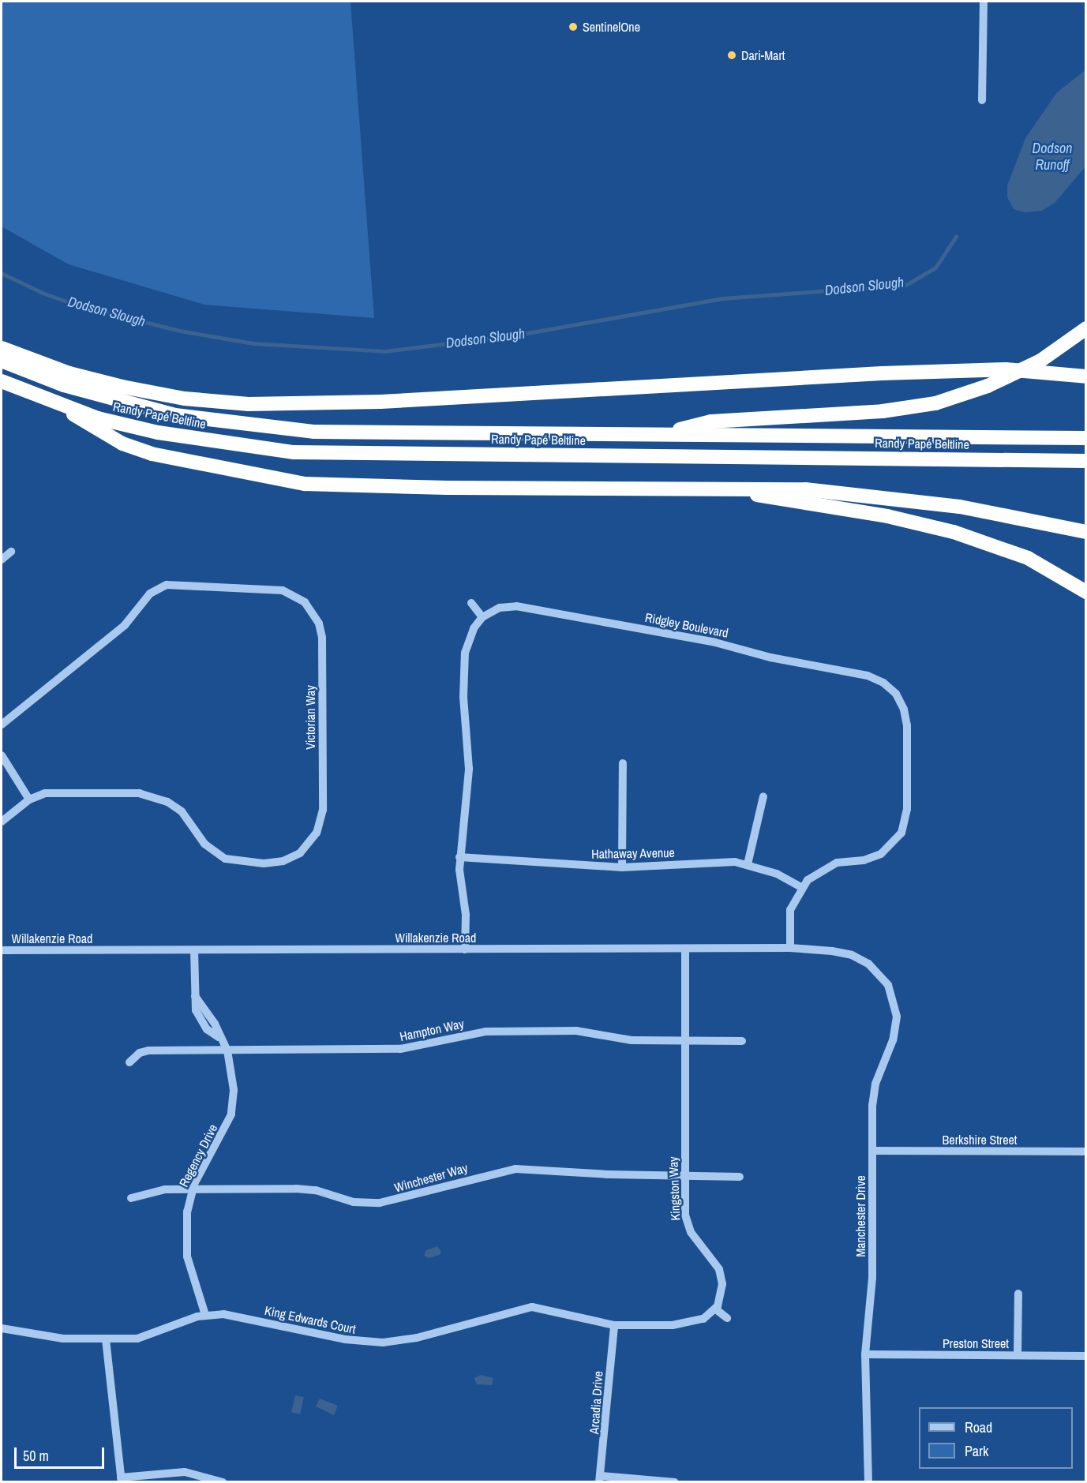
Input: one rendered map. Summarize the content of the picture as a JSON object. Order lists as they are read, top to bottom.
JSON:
{
  "streets": {
    "highway": ["Randy Papé Beltline"],
    "street": [
      "Ridgley Boulevard",
      "Victorian Way",
      "Hathaway Avenue",
      "Willakenzie Road",
      "Hampton Way",
      "Berkshire Street",
      "Regency Drive",
      "Winchester Way",
      "Kingston Way",
      "Manchester Drive",
      "King Edwards Court",
      "Preston Street",
      "Arcadia Drive"
    ]
  },
  "crossings": [
    ["Ridgley Boulevard", "Hathaway Avenue"],
    ["Ridgley Boulevard", "Willakenzie Road"],
    ["Willakenzie Road", "Regency Drive"],
    ["Willakenzie Road", "Kingston Way"],
    ["Willakenzie Road", "Manchester Drive"],
    ["Hampton Way", "Regency Drive"],
    ["Hampton Way", "Kingston Way"],
    ["Berkshire Street", "Manchester Drive"],
    ["Regency Drive", "Winchester Way"],
    ["Regency Drive", "King Edwards Court"],
    ["Winchester Way", "Kingston Way"],
    ["Manchester Drive", "Preston Street"],
    ["King Edwards Court", "Arcadia Drive"]
  ],
  "water": ["Dodson Runoff", "Dodson Slough"],
  "places": ["SentinelOne", "Dari-Mart"],
  "legend": ["Road", "Park"],
  "scale_bar": "50 m"
}
